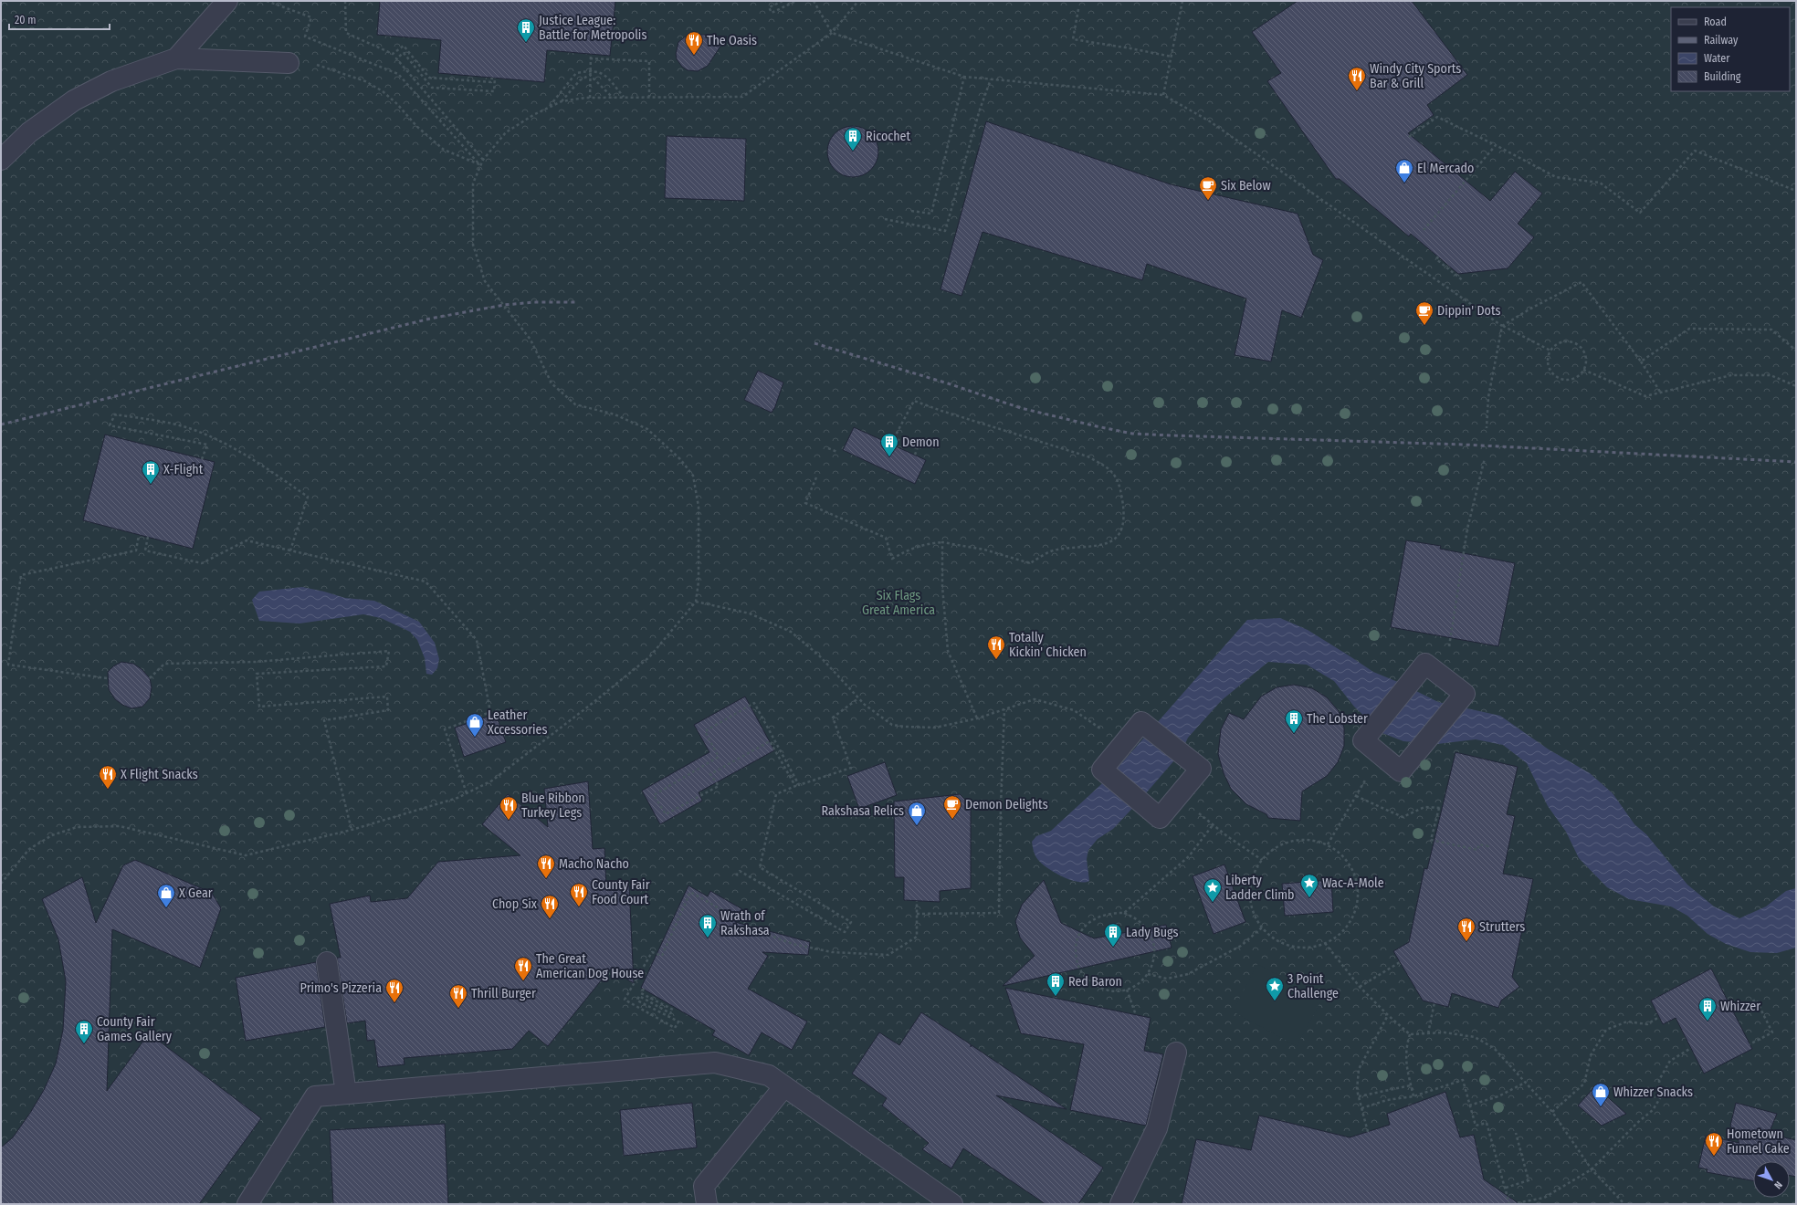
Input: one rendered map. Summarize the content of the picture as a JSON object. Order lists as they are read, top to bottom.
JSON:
{
  "parks": ["Six Flags Great America"],
  "places": {
    "building": [
      "Justice League: Battle for Metropolis",
      "Ricochet",
      "Demon",
      "X-Flight",
      "The Lobster",
      "Wrath of Rakshasa",
      "Lady Bugs",
      "Red Baron",
      "Whizzer",
      "County Fair Games Gallery"
    ],
    "restaurant": [
      "The Oasis",
      "Windy City Sports Bar & Grill",
      "Totally Kickin' Chicken",
      "X Flight Snacks",
      "Blue Ribbon Turkey Legs",
      "Macho Nacho",
      "County Fair Food Court",
      "Chop Six",
      "Strutters",
      "The Great American Dog House",
      "Primo's Pizzeria",
      "Thrill Burger",
      "Hometown Funnel Cake"
    ],
    "shop": [
      "El Mercado",
      "Leather Xccessories",
      "Rakshasa Relics",
      "X Gear",
      "Whizzer Snacks"
    ],
    "cafe": ["Six Below", "Dippin' Dots", "Demon Delights"],
    "place": ["Wac-A-Mole", "Liberty Ladder Climb", "3 Point Challenge"]
  },
  "legend": [
    "Road",
    "Railway",
    "Water",
    "Building"
  ],
  "scale_bar": "20 m",
  "north": "bottom right"
}
